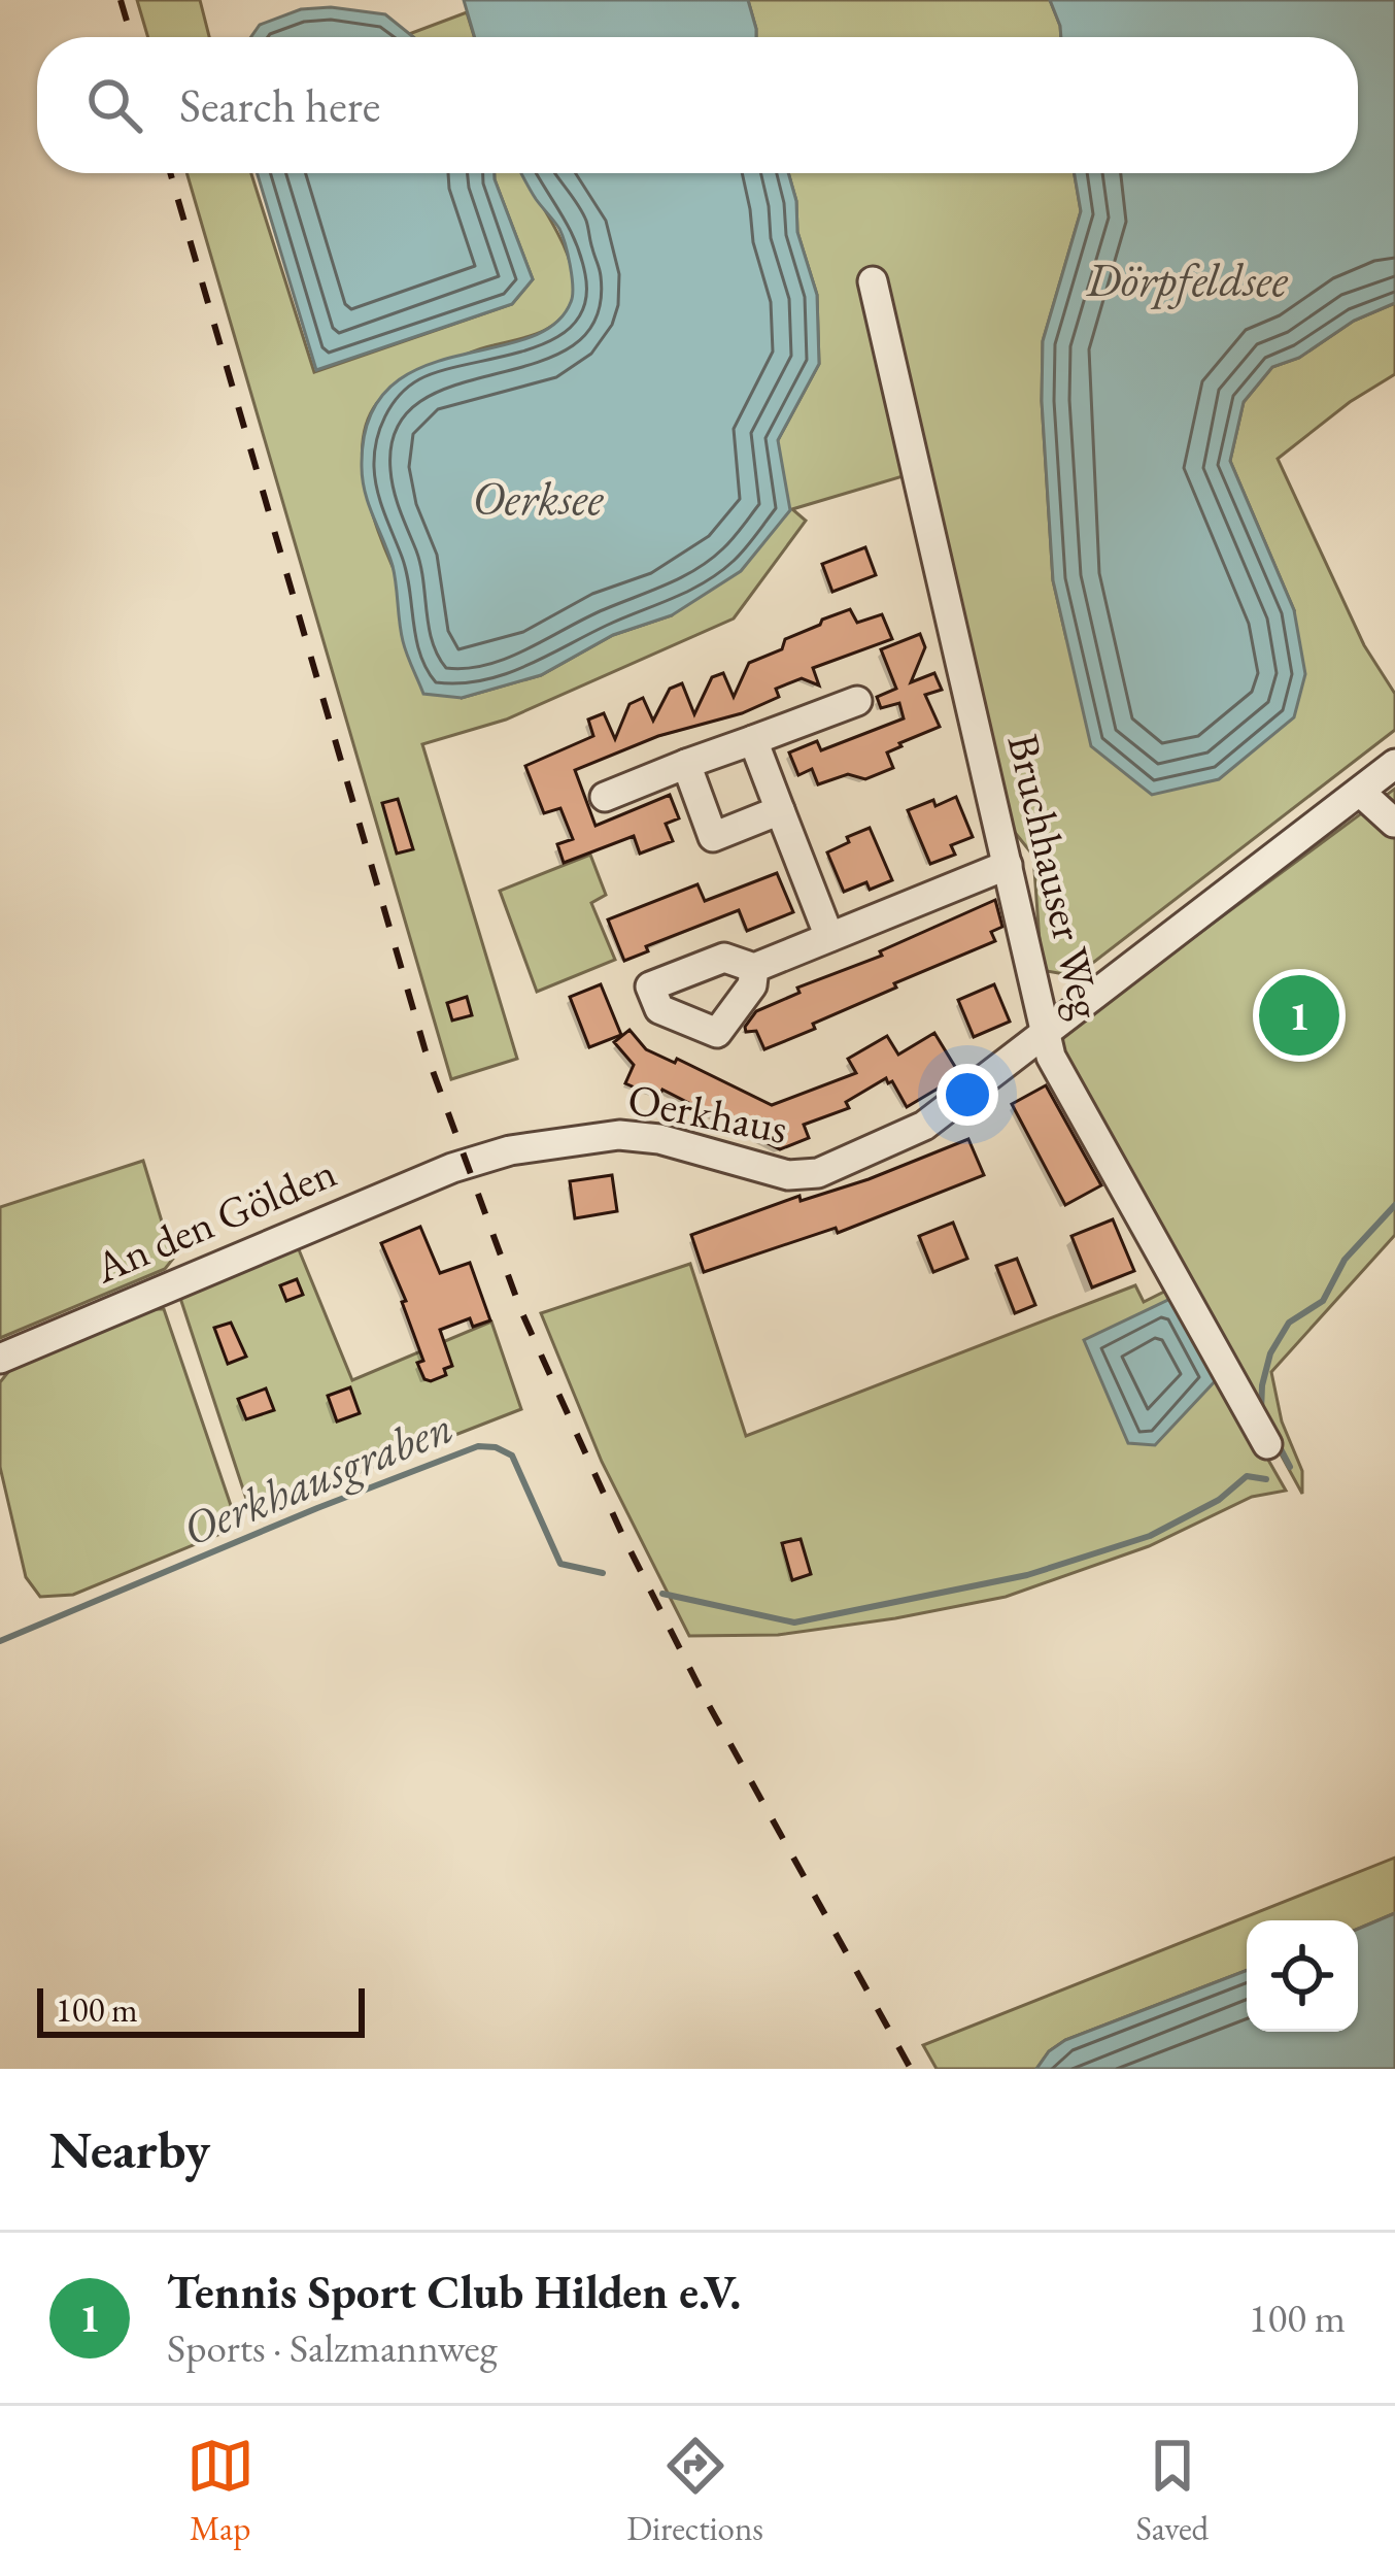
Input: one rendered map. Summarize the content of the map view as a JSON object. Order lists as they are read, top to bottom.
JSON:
{
  "streets": {
    "street": ["Bruchhauser Weg", "Oerkhaus", "An den Gölden"]
  },
  "crossings": [
    ["Bruchhauser Weg", "Oerkhaus"],
    ["Oerkhaus", "An den Gölden"]
  ],
  "water": ["Dörpfeldsee", "Oerksee", "Oerkhausgraben"],
  "scale_bar": "100 m",
  "page": {
    "search": "Search here",
    "pins": "1",
    "scale": "100 m",
    "heading": "Nearby",
    "list": [
      {
        "mark": "1",
        "name": "Tennis Sport Club Hilden e.V.",
        "note": "Sports · Salzmannweg",
        "value": "100 m"
      }
    ],
    "nav": ["Map", "Directions", "Saved"]
  }
}
